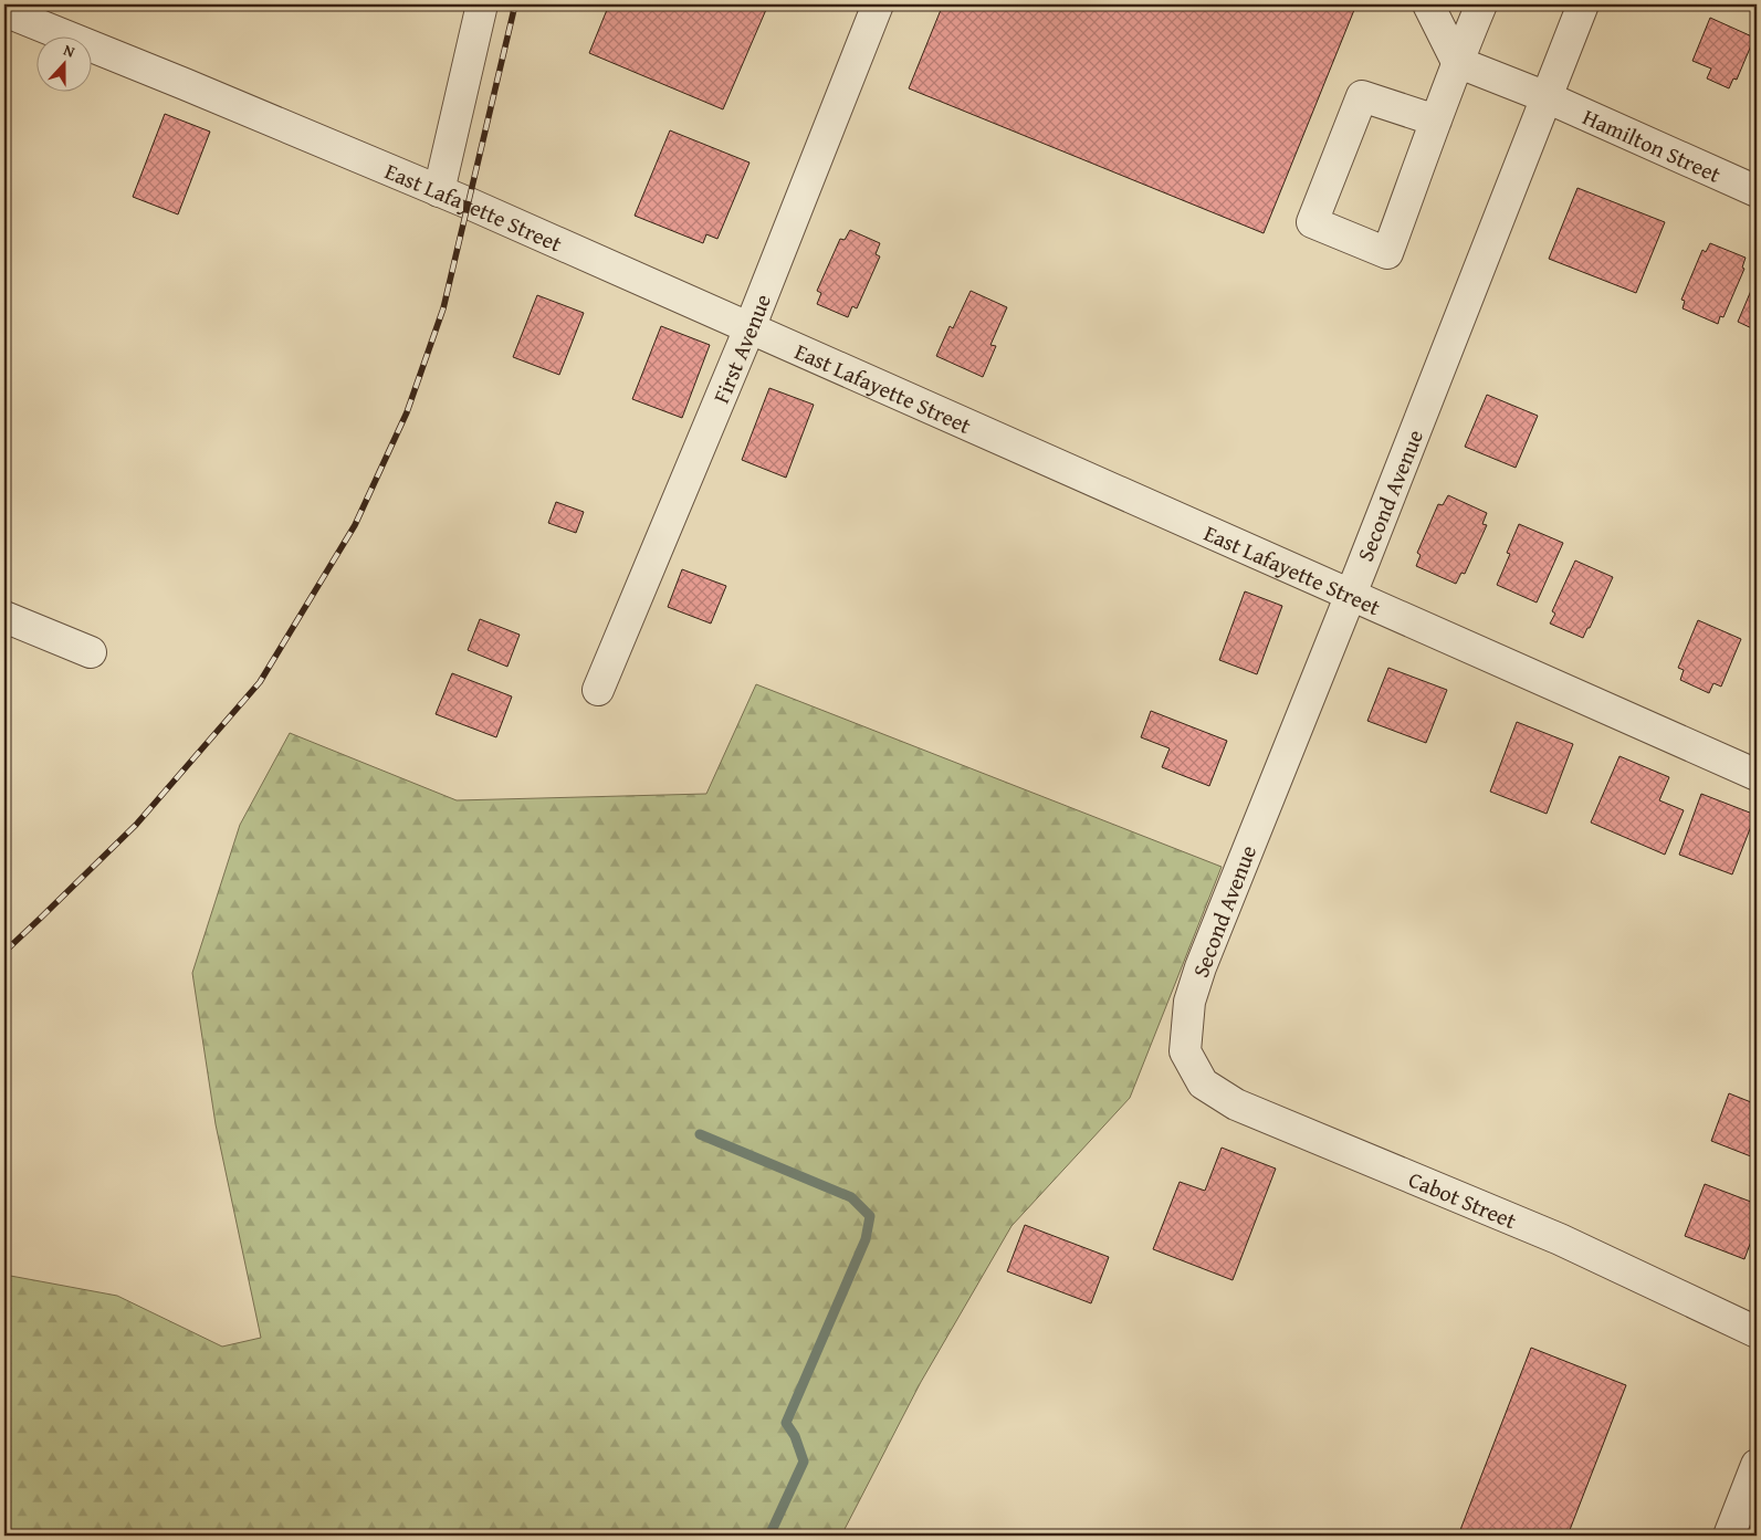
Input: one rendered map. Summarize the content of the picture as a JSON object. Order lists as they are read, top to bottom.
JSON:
{
  "streets": {
    "street": [
      "Hamilton Street",
      "East Lafayette Street",
      "First Avenue",
      "Second Avenue",
      "Cabot Street"
    ]
  },
  "crossings": [
    ["Hamilton Street", "Second Avenue"],
    ["East Lafayette Street", "First Avenue"],
    ["East Lafayette Street", "Second Avenue"],
    ["Second Avenue", "Cabot Street"]
  ],
  "north": "top"
}
